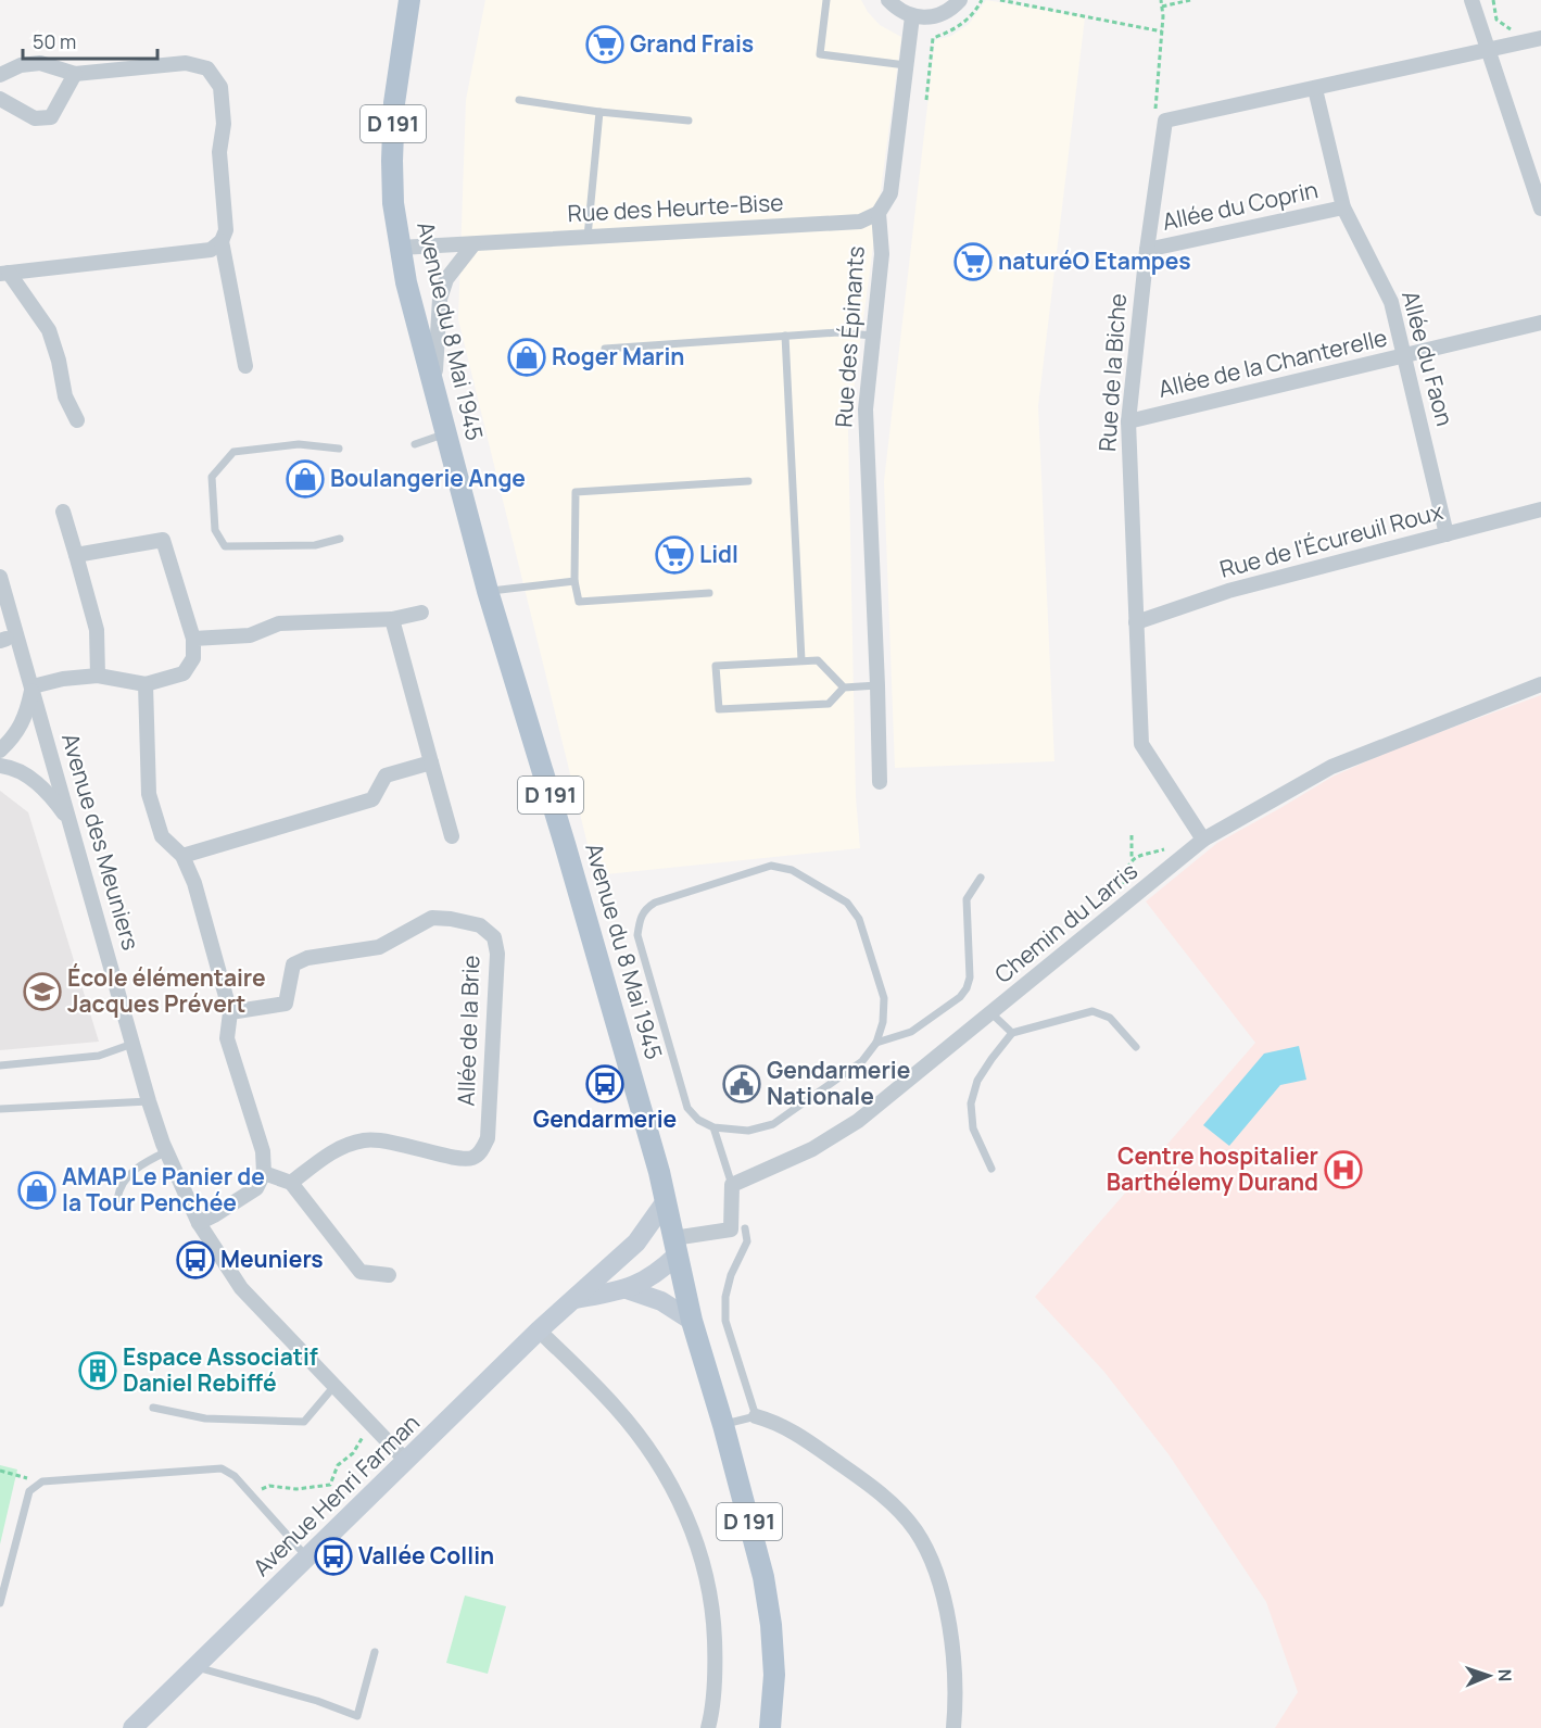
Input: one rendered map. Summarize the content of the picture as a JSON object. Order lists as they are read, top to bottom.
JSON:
{
  "streets": {
    "main road": ["D 191", "Avenue du 8 Mai 1945"],
    "street": [
      "Allée du Coprin",
      "Rue des Heurte-Bise",
      "Rue des Épinants",
      "Allée du Faon",
      "Allée de la Chanterelle",
      "Rue de la Biche",
      "Rue de l'Écureuil Roux",
      "Avenue des Meuniers",
      "Chemin du Larris",
      "Allée de la Brie",
      "Avenue Henri Farman"
    ]
  },
  "crossings": [
    ["Allée du Coprin", "Allée du Faon"],
    ["Allée du Coprin", "Rue de la Biche"],
    ["Rue des Heurte-Bise", "Avenue du 8 Mai 1945"],
    ["Rue des Heurte-Bise", "Rue des Épinants"],
    ["Avenue du 8 Mai 1945", "Avenue Henri Farman"],
    ["Allée du Faon", "Allée de la Chanterelle"],
    ["Allée du Faon", "Rue de l'Écureuil Roux"],
    ["Allée de la Chanterelle", "Rue de la Biche"],
    ["Rue de la Biche", "Rue de l'Écureuil Roux"],
    ["Rue de la Biche", "Chemin du Larris"],
    ["Avenue des Meuniers", "Avenue Henri Farman"]
  ],
  "places": {
    "supermarket": ["Grand Frais", "naturéO Etampes", "Lidl"],
    "shop": ["Roger Marin", "Boulangerie Ange", "AMAP Le Panier de la Tour Penchée"],
    "school or university": ["École élémentaire Jacques Prévert"],
    "bus stop": ["Gendarmerie", "Meuniers", "Vallée Collin"],
    "public building": ["Gendarmerie Nationale"],
    "hospital": ["Centre hospitalier Barthélemy Durand"],
    "building": ["Espace Associatif Daniel Rebiffé"]
  },
  "scale_bar": "50 m",
  "north": "right"
}
